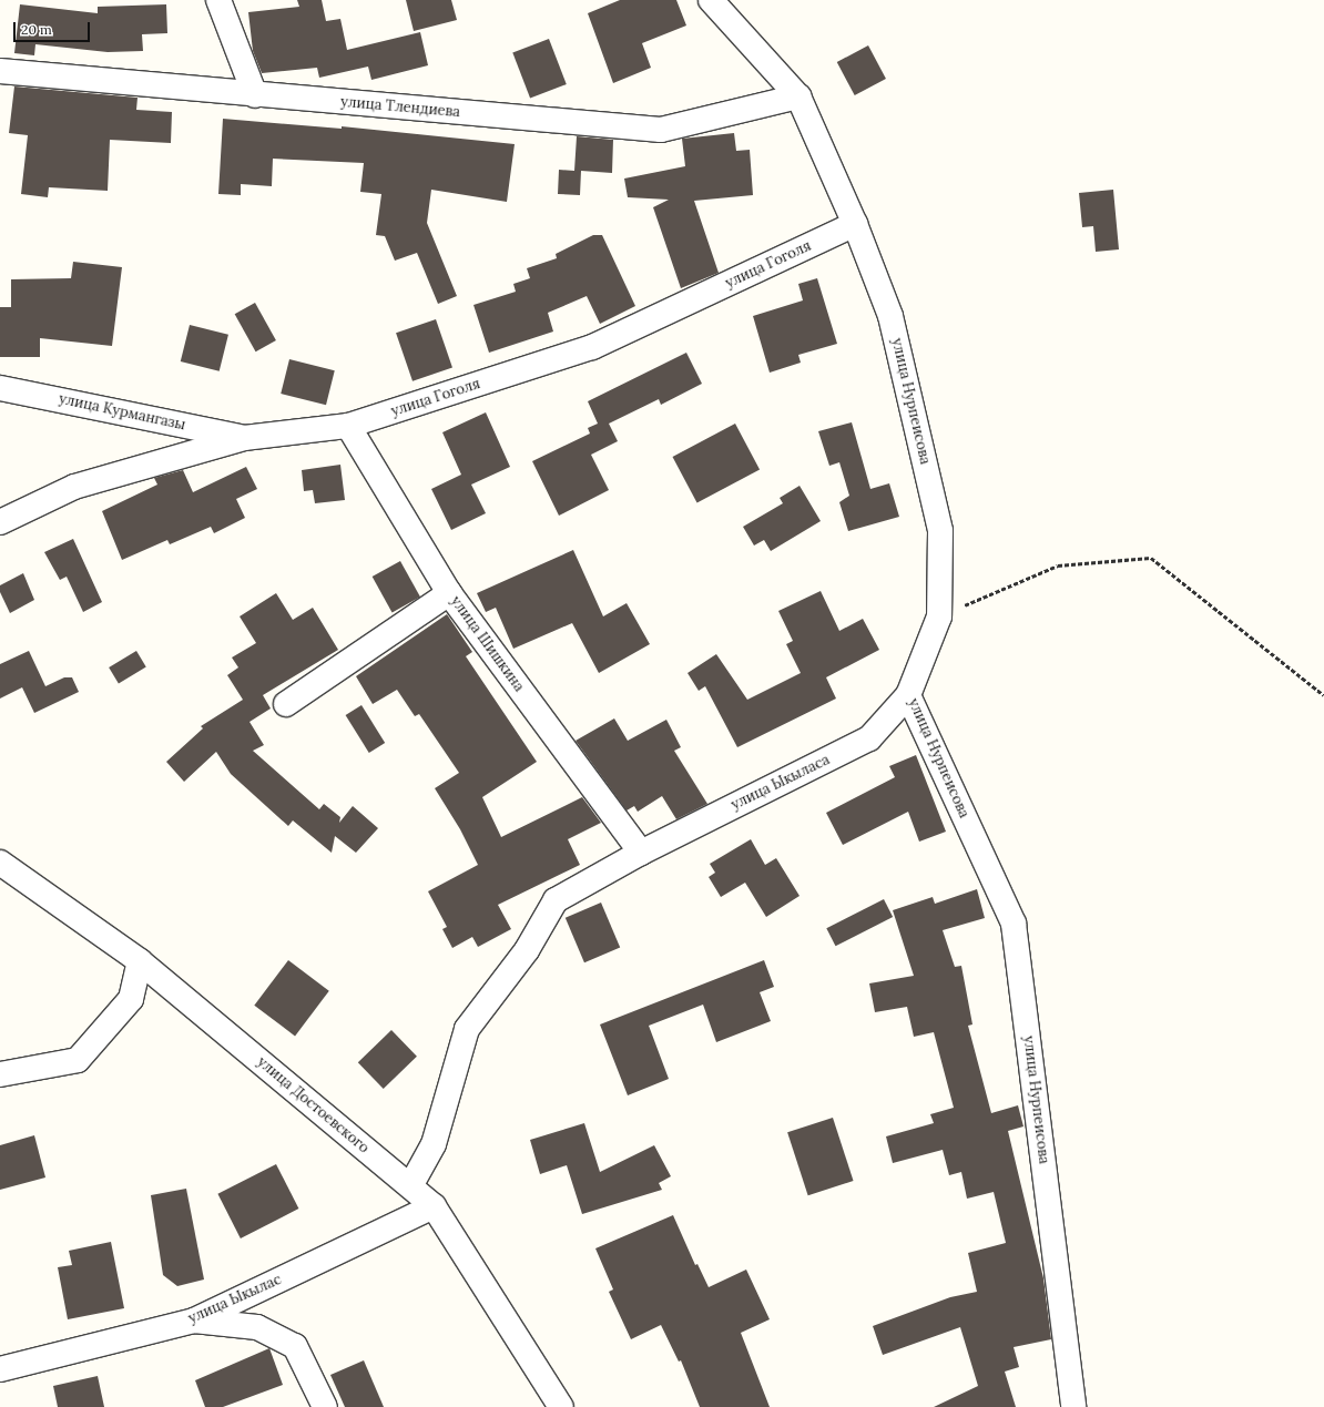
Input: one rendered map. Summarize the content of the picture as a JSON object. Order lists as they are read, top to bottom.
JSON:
{
  "streets": {
    "street": [
      "улица Тлендиева",
      "улица Гоголя",
      "улица Нурпеисова",
      "улица Курмангазы",
      "улица Шишкина",
      "улица Ыкыласа",
      "улица Достоевского",
      "улица Ыкылас"
    ]
  },
  "crossings": [
    ["улица Тлендиева", "улица Нурпеисова"],
    ["улица Гоголя", "улица Нурпеисова"],
    ["улица Гоголя", "улица Курмангазы"],
    ["улица Гоголя", "улица Шишкина"],
    ["улица Нурпеисова", "улица Ыкыласа"],
    ["улица Шишкина", "улица Ыкыласа"],
    ["улица Ыкыласа", "улица Достоевского"],
    ["улица Достоевского", "улица Ыкылас"]
  ],
  "scale_bar": "20 m"
}
